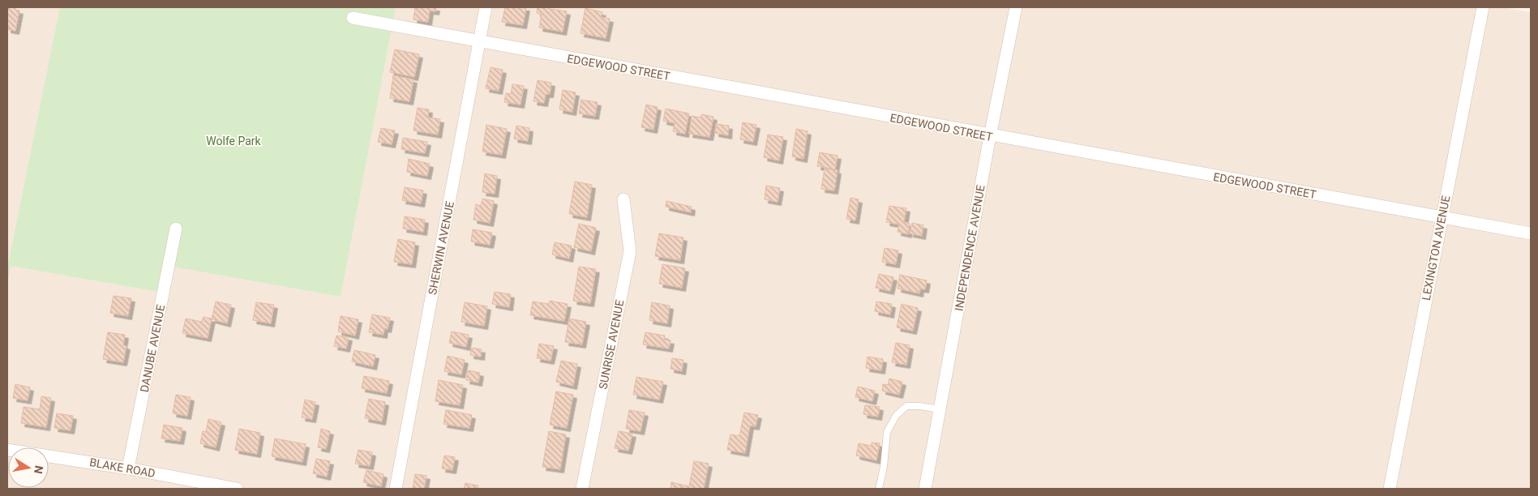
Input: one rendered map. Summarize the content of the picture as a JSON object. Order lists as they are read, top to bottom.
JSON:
{
  "streets": {
    "street": [
      "EDGEWOOD STREET",
      "SHERWIN AVENUE",
      "INDEPENDENCE AVENUE",
      "LEXINGTON AVENUE",
      "SUNRISE AVENUE",
      "DANUBE AVENUE",
      "BLAKE ROAD"
    ]
  },
  "crossings": [
    ["EDGEWOOD STREET", "SHERWIN AVENUE"],
    ["EDGEWOOD STREET", "INDEPENDENCE AVENUE"],
    ["EDGEWOOD STREET", "LEXINGTON AVENUE"],
    ["DANUBE AVENUE", "BLAKE ROAD"]
  ],
  "parks": ["Wolfe Park"],
  "north": "right"
}
